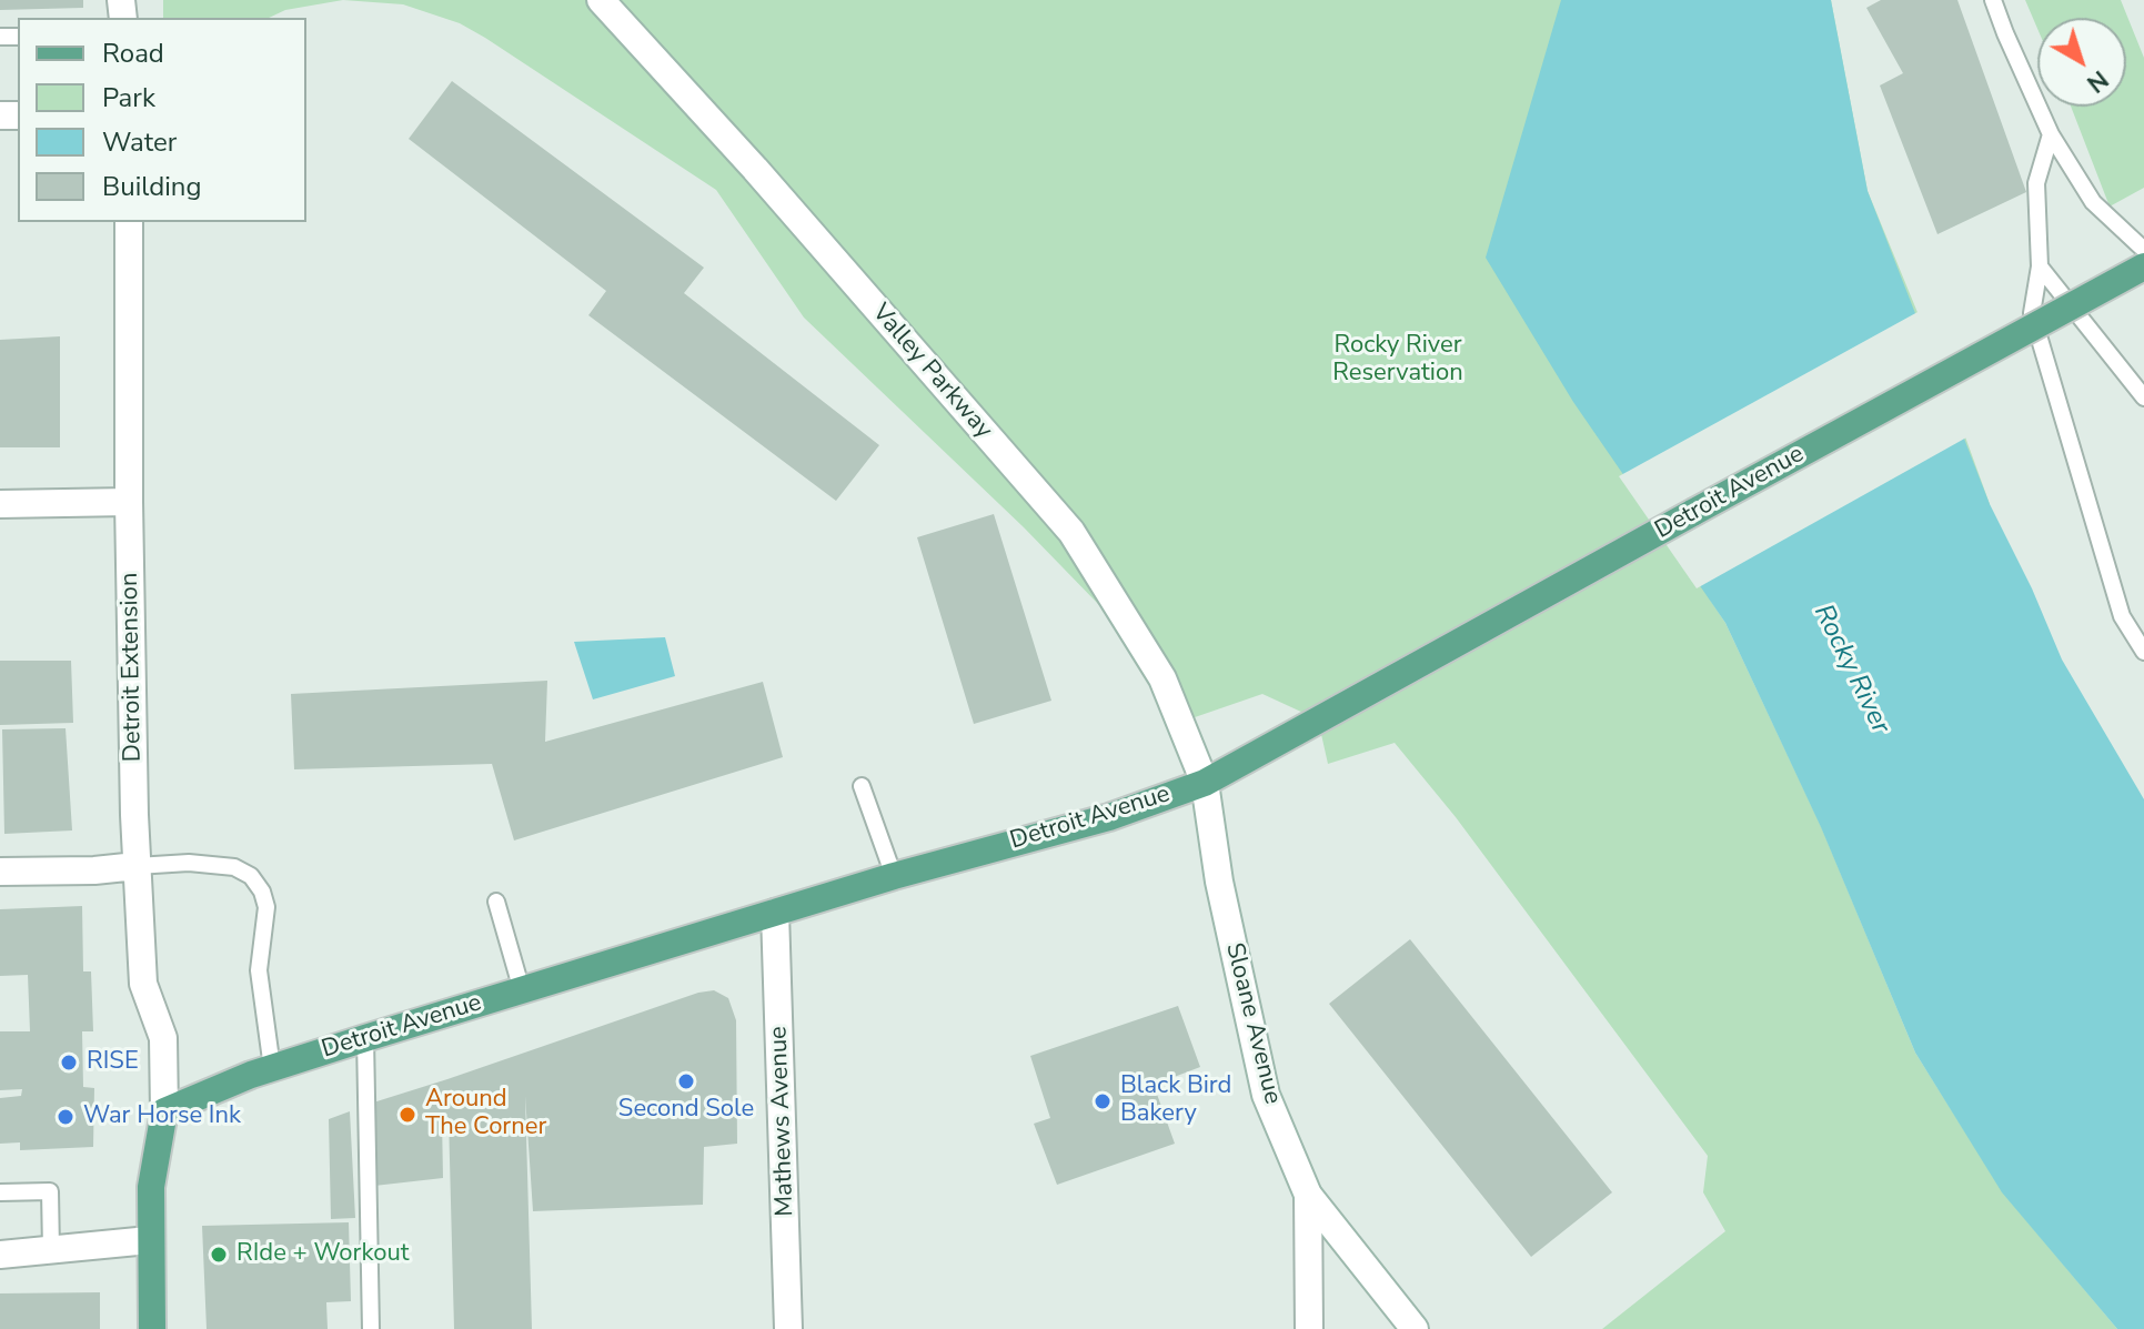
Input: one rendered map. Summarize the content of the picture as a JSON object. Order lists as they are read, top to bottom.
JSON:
{
  "streets": {
    "main road": ["Detroit Avenue"],
    "street": [
      "Valley Parkway",
      "Detroit Extension",
      "Sloane Avenue",
      "Mathews Avenue"
    ]
  },
  "crossings": [
    ["Valley Parkway", "Detroit Avenue"],
    ["Valley Parkway", "Sloane Avenue"],
    ["Detroit Avenue", "Detroit Extension"],
    ["Detroit Avenue", "Sloane Avenue"],
    ["Detroit Avenue", "Mathews Avenue"]
  ],
  "water": ["Rocky River"],
  "parks": ["Rocky River Reservation"],
  "places": [
    "RISE",
    "Second Sole",
    "Black Bird Bakery",
    "Around The Corner",
    "War Horse Ink",
    "RIde + Workout"
  ],
  "legend": [
    "Road",
    "Park",
    "Water",
    "Building"
  ],
  "north": "bottom right"
}
